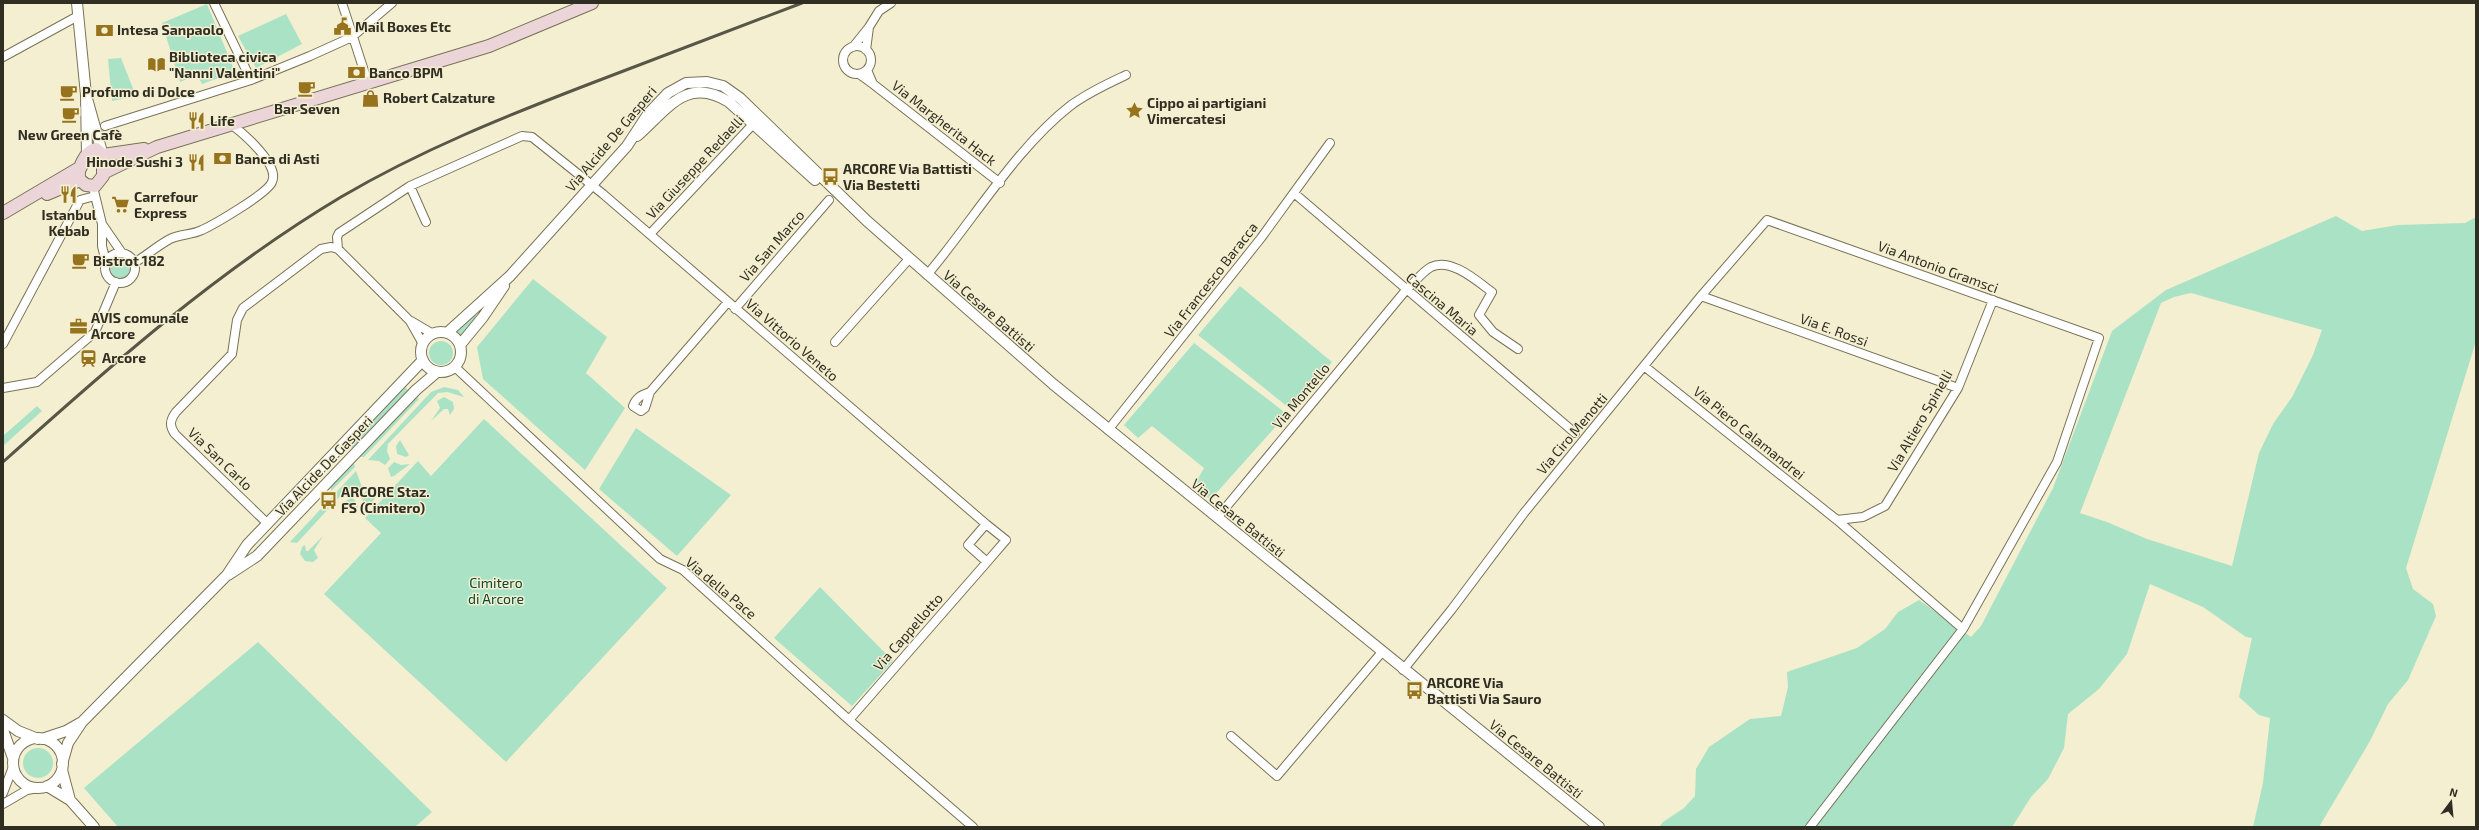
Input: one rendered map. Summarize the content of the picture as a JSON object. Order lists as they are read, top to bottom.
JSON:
{
  "streets": {
    "street": [
      "Via Margherita Hack",
      "Via Alcide De Gasperi",
      "Via Giuseppe Redaelli",
      "Via San Marco",
      "Via Antonio Gramsci",
      "Via Francesco Baracca",
      "Cascina Maria",
      "Via Cesare Battisti",
      "Via E. Rossi",
      "Via Vittorio Veneto",
      "Via Montello",
      "Via Altiero Spinelli",
      "Via Piero Calamandrei",
      "Via Ciro Menotti",
      "Via San Carlo",
      "Via della Pace",
      "Via Cappellotto"
    ]
  },
  "crossings": [
    ["Via Alcide De Gasperi", "Via Cesare Battisti"],
    ["Via Alcide De Gasperi", "Via Vittorio Veneto"],
    ["Via Alcide De Gasperi", "Via San Carlo"],
    ["Via Alcide De Gasperi", "Via della Pace"],
    ["Via Giuseppe Redaelli", "Via Cesare Battisti"],
    ["Via Giuseppe Redaelli", "Via Vittorio Veneto"],
    ["Via San Marco", "Via Vittorio Veneto"],
    ["Via Antonio Gramsci", "Via Altiero Spinelli"],
    ["Via Antonio Gramsci", "Via Piero Calamandrei"],
    ["Via Antonio Gramsci", "Via Ciro Menotti"],
    ["Via Francesco Baracca", "Cascina Maria"],
    ["Via Francesco Baracca", "Via Cesare Battisti"],
    ["Cascina Maria", "Via Montello"],
    ["Via Cesare Battisti", "Via Montello"],
    ["Via Cesare Battisti", "Via Ciro Menotti"],
    ["Via E. Rossi", "Via Altiero Spinelli"],
    ["Via E. Rossi", "Via Ciro Menotti"],
    ["Via Vittorio Veneto", "Via Cappellotto"],
    ["Via Altiero Spinelli", "Via Piero Calamandrei"],
    ["Via Piero Calamandrei", "Via Ciro Menotti"],
    ["Via della Pace", "Via Cappellotto"]
  ],
  "parks": ["Cimitero di Arcore"],
  "places": {
    "public building": ["Mail Boxes Etc"],
    "bank": ["Intesa Sanpaolo", "Banco BPM", "Banca di Asti"],
    "library": ["Biblioteca civica \"Nanni Valentini\""],
    "cafe": [
      "Bar Seven",
      "Profumo di Dolce",
      "New Green Cafè",
      "Bistrot 182"
    ],
    "shop": ["Robert Calzature"],
    "place": ["Cippo ai partigiani Vimercatesi"],
    "restaurant": ["Life", "Hinode Sushi 3", "Istanbul Kebab"],
    "bus stop": ["ARCORE Via Battisti Via Bestetti", "ARCORE Staz. FS (Cimitero)", "ARCORE Via Battisti Via Sauro"],
    "supermarket": ["Carrefour Express"],
    "office": ["AVIS comunale Arcore"],
    "station": ["Arcore"]
  },
  "north": "top"
}
